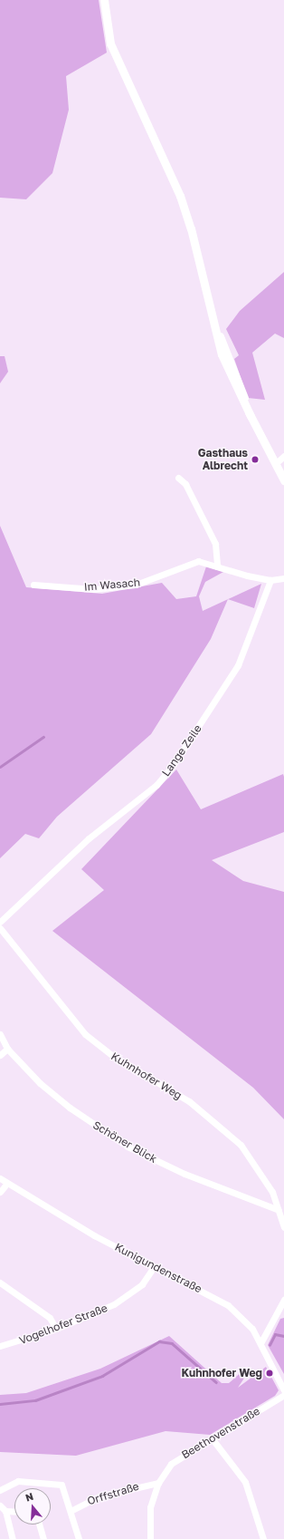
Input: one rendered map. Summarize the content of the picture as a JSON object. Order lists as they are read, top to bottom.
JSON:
{
  "streets": {
    "street": [
      "Im Wasach",
      "Lange Zeile",
      "Kuhnhofer Weg",
      "Schöner Blick",
      "Kunigundenstraße",
      "Vogelhofer Straße",
      "Beethovenstraße",
      "Orffstraße"
    ]
  },
  "crossings": [
    ["Im Wasach", "Lange Zeile"],
    ["Kuhnhofer Weg", "Schöner Blick"],
    ["Kunigundenstraße", "Vogelhofer Straße"],
    ["Beethovenstraße", "Orffstraße"]
  ],
  "places": ["Gasthaus Albrecht", "Kuhnhofer Weg"],
  "north": "top"
}
